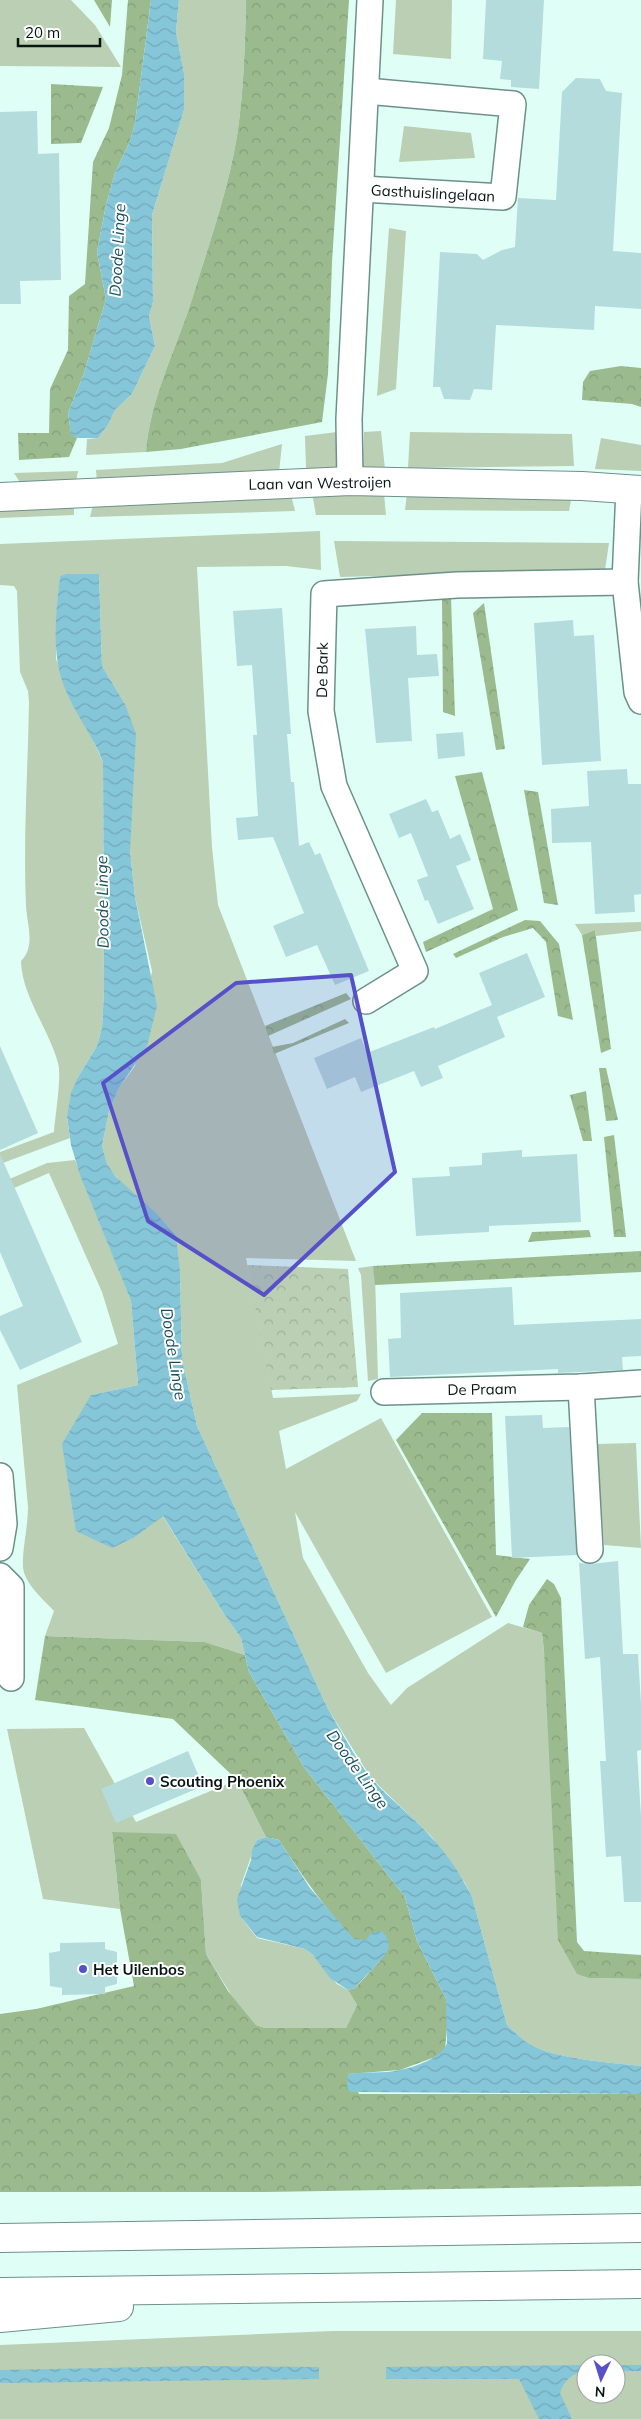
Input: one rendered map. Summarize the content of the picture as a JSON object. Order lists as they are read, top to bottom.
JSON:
{
  "streets": {
    "main road": ["Laan van Westroijen"],
    "street": ["Gasthuislingelaan", "De Bark", "De Praam"]
  },
  "crossings": [
    ["Gasthuislingelaan", "Laan van Westroijen"]
  ],
  "water": ["Doode Linge"],
  "places": ["Scouting Phoenix", "Het Uilenbos"],
  "scale_bar": "20 m",
  "north": "bottom"
}
